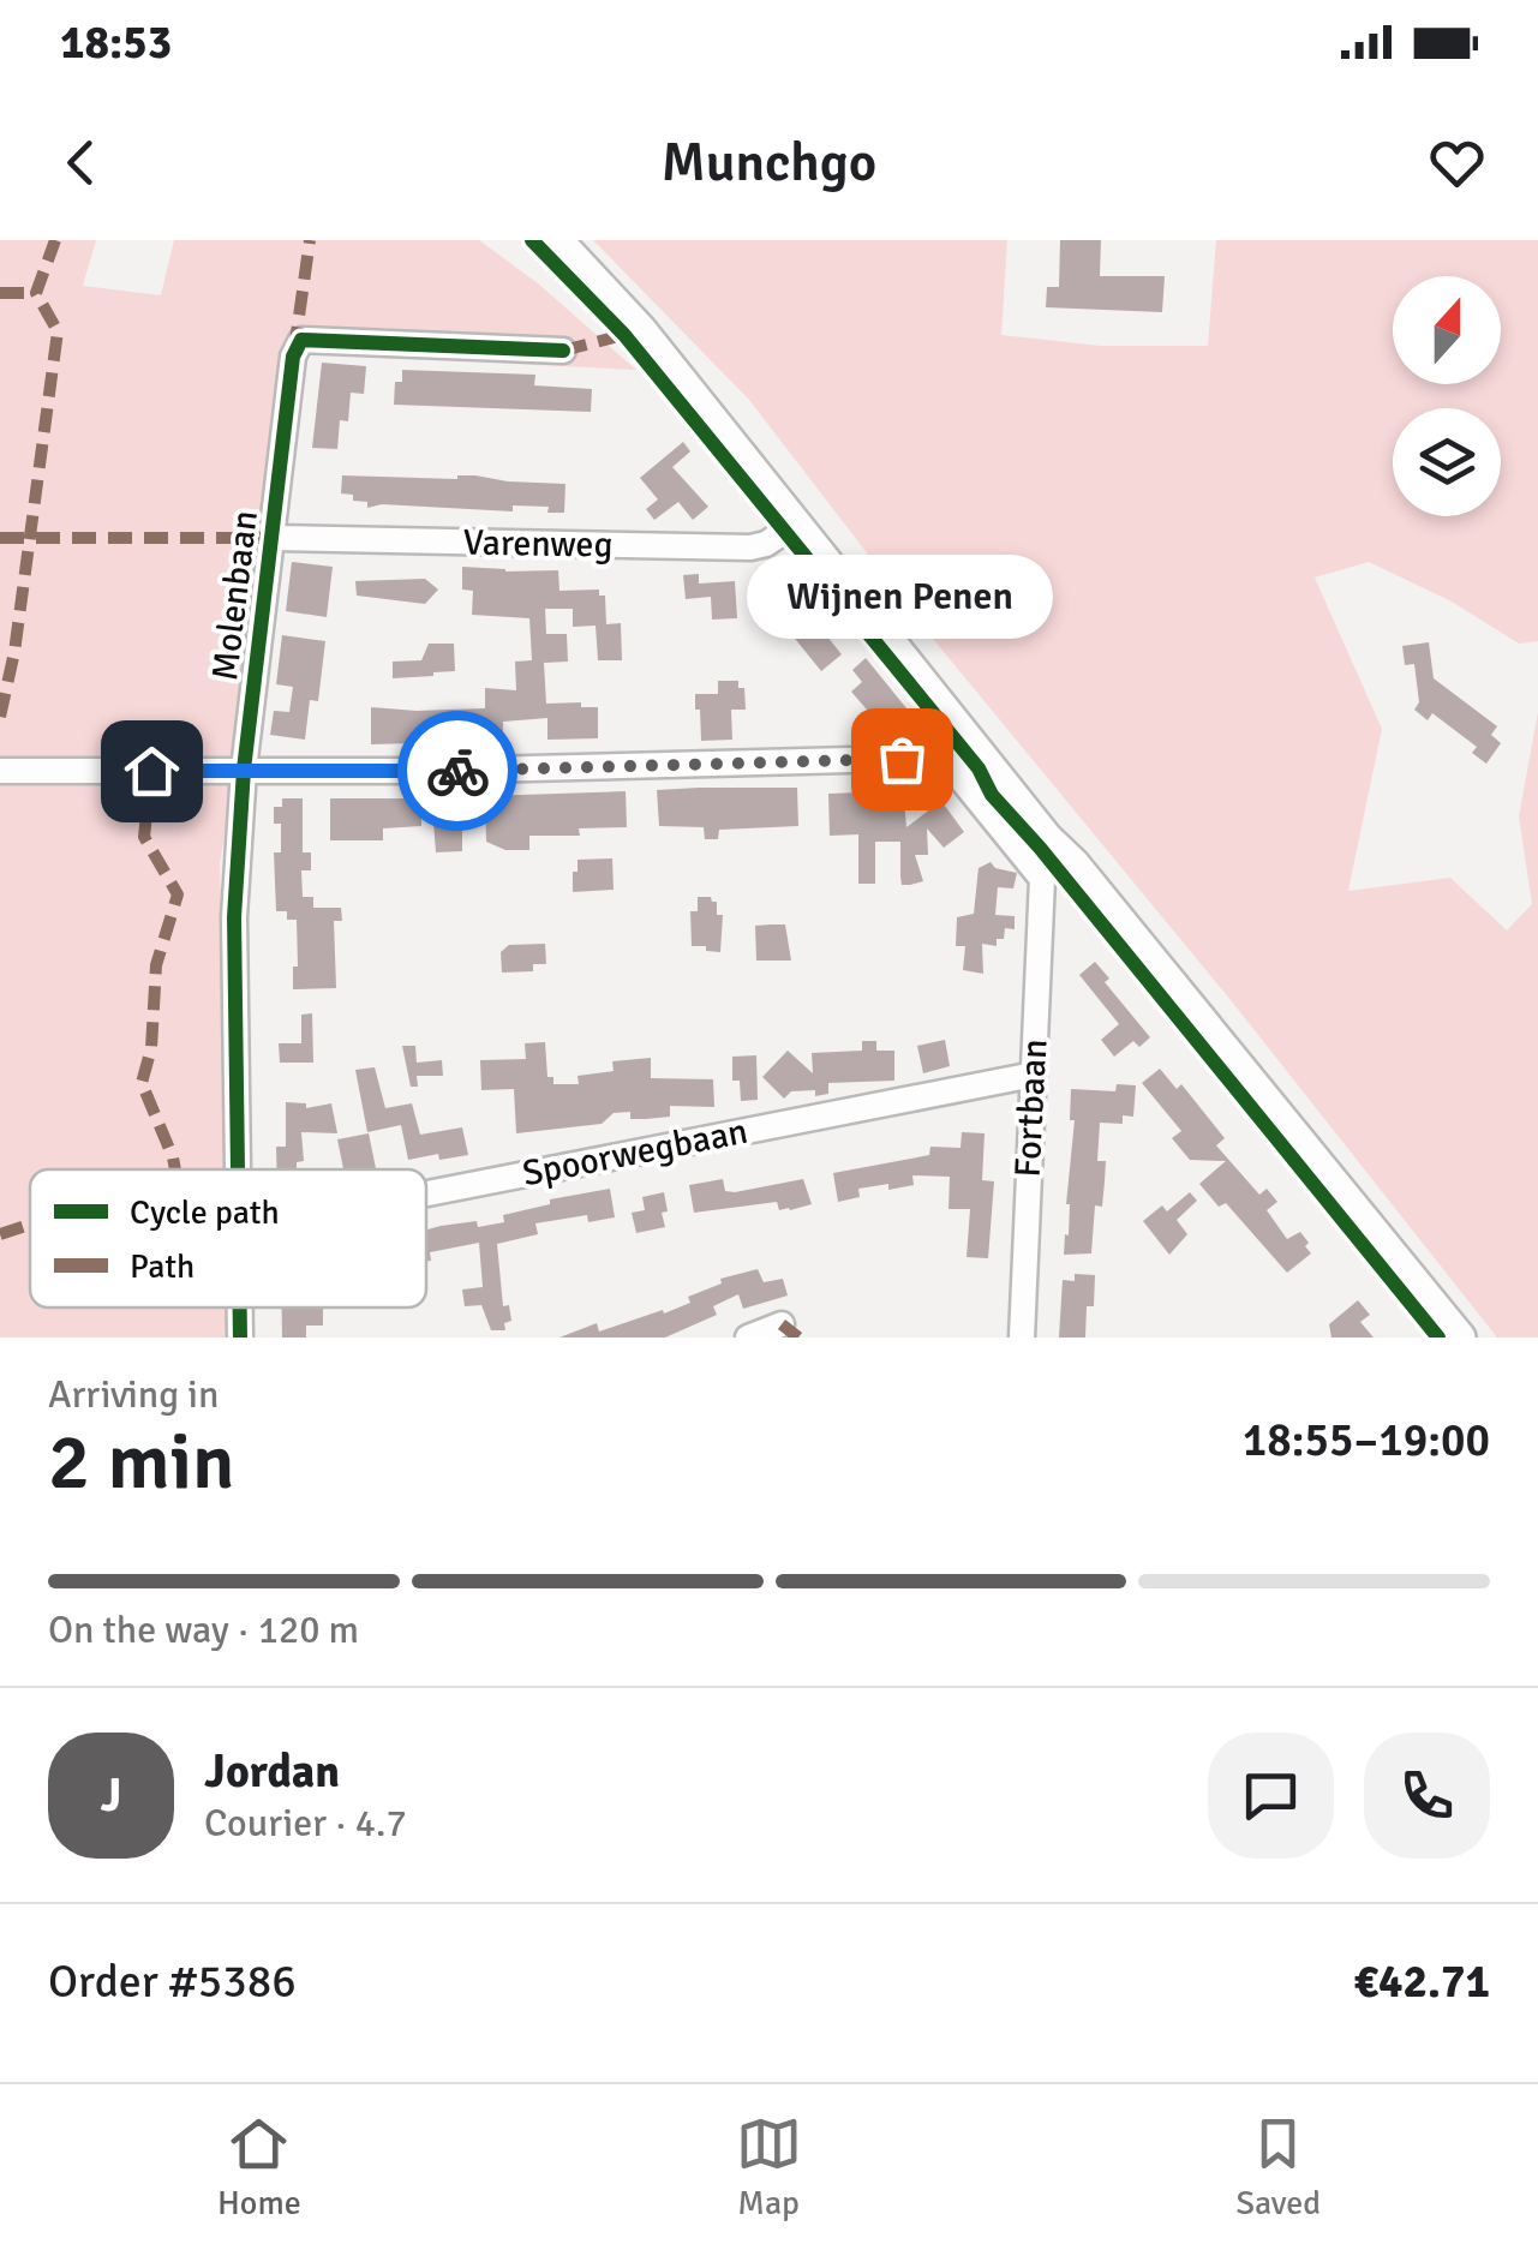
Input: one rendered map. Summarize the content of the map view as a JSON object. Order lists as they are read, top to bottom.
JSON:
{
  "streets": {
    "street": [
      "Varenweg",
      "Molenbaan",
      "Fortbaan",
      "Spoorwegbaan"
    ]
  },
  "crossings": [
    ["Varenweg", "Molenbaan"],
    ["Fortbaan", "Spoorwegbaan"]
  ],
  "places": ["Wijnen Penen"],
  "legend": ["Cycle path", "Path"],
  "north": "top",
  "page": {
    "status": "18:53",
    "header": "Munchgo",
    "bubble": "Wijnen Penen",
    "heading": ["2 min", "Arriving in", "18:55–19:00"],
    "panel": [
      "Jordan",
      "Courier · 4.7",
      "Order #5386",
      "€42.71"
    ],
    "bar": "On the way · 120 m",
    "round": "J",
    "tabs": ["Home", "Map", "Saved"]
  }
}
